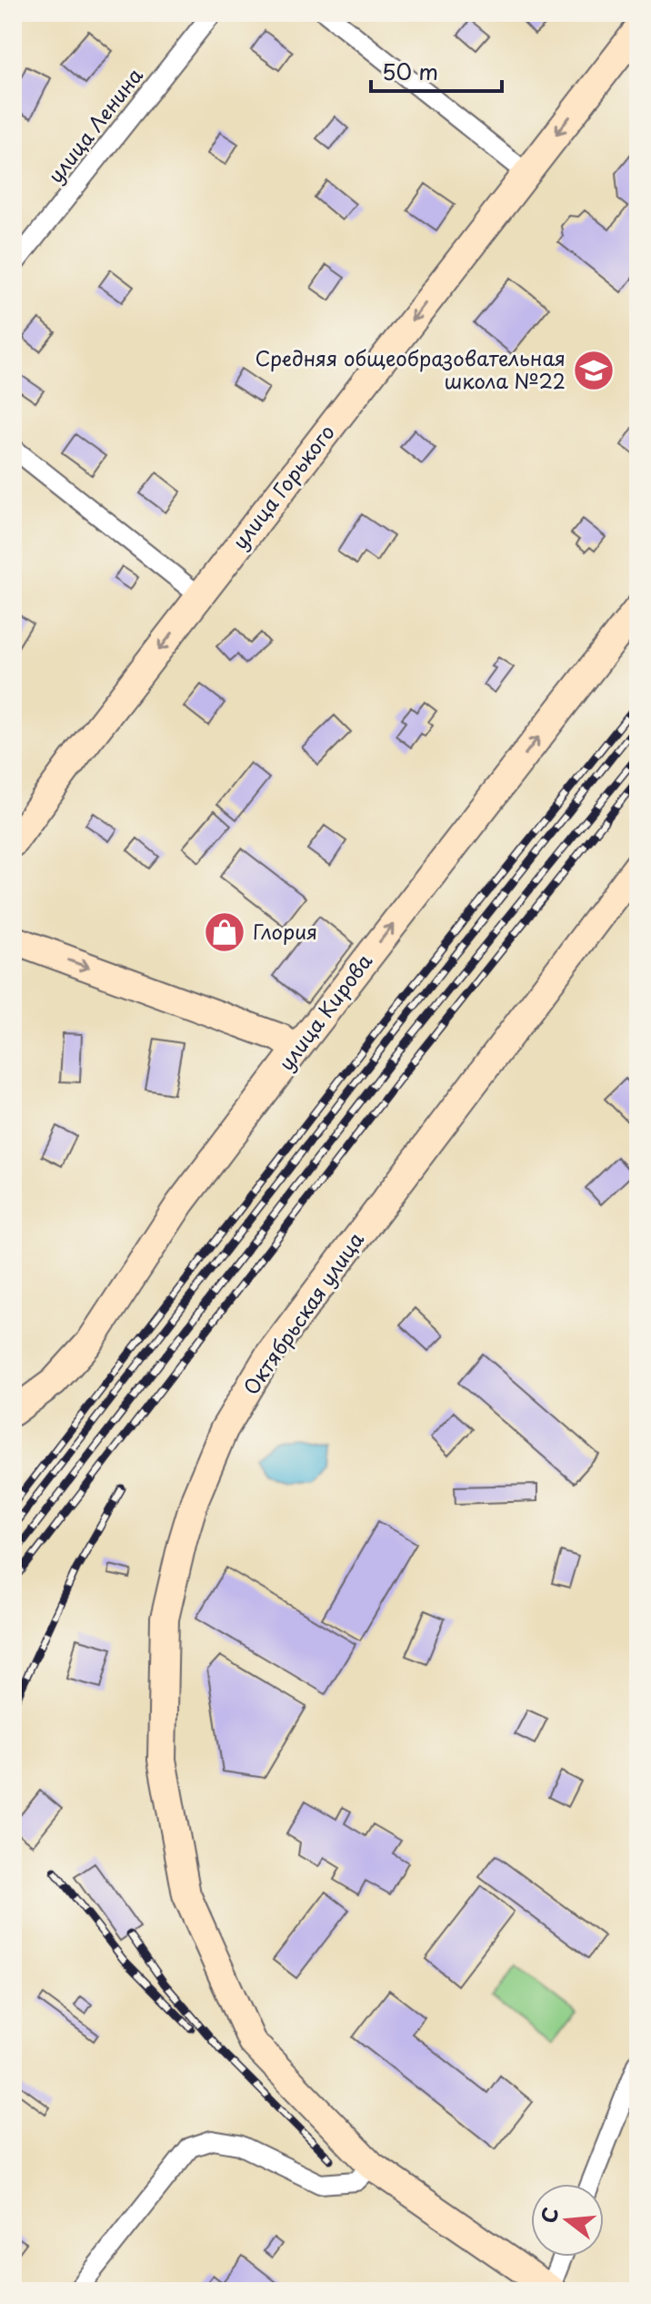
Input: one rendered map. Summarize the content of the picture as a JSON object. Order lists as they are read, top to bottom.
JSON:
{
  "streets": {
    "street": [
      "улица Ленина",
      "улица Горького",
      "улица Кирова",
      "Октябрьская улица"
    ]
  },
  "one_way": ["улица Горького", "улица Кирова"],
  "places": {
    "school or university": ["Средняя общеобразовательная школа №22"],
    "shop": ["Глория"]
  },
  "scale_bar": "50 m",
  "north": "left"
}
